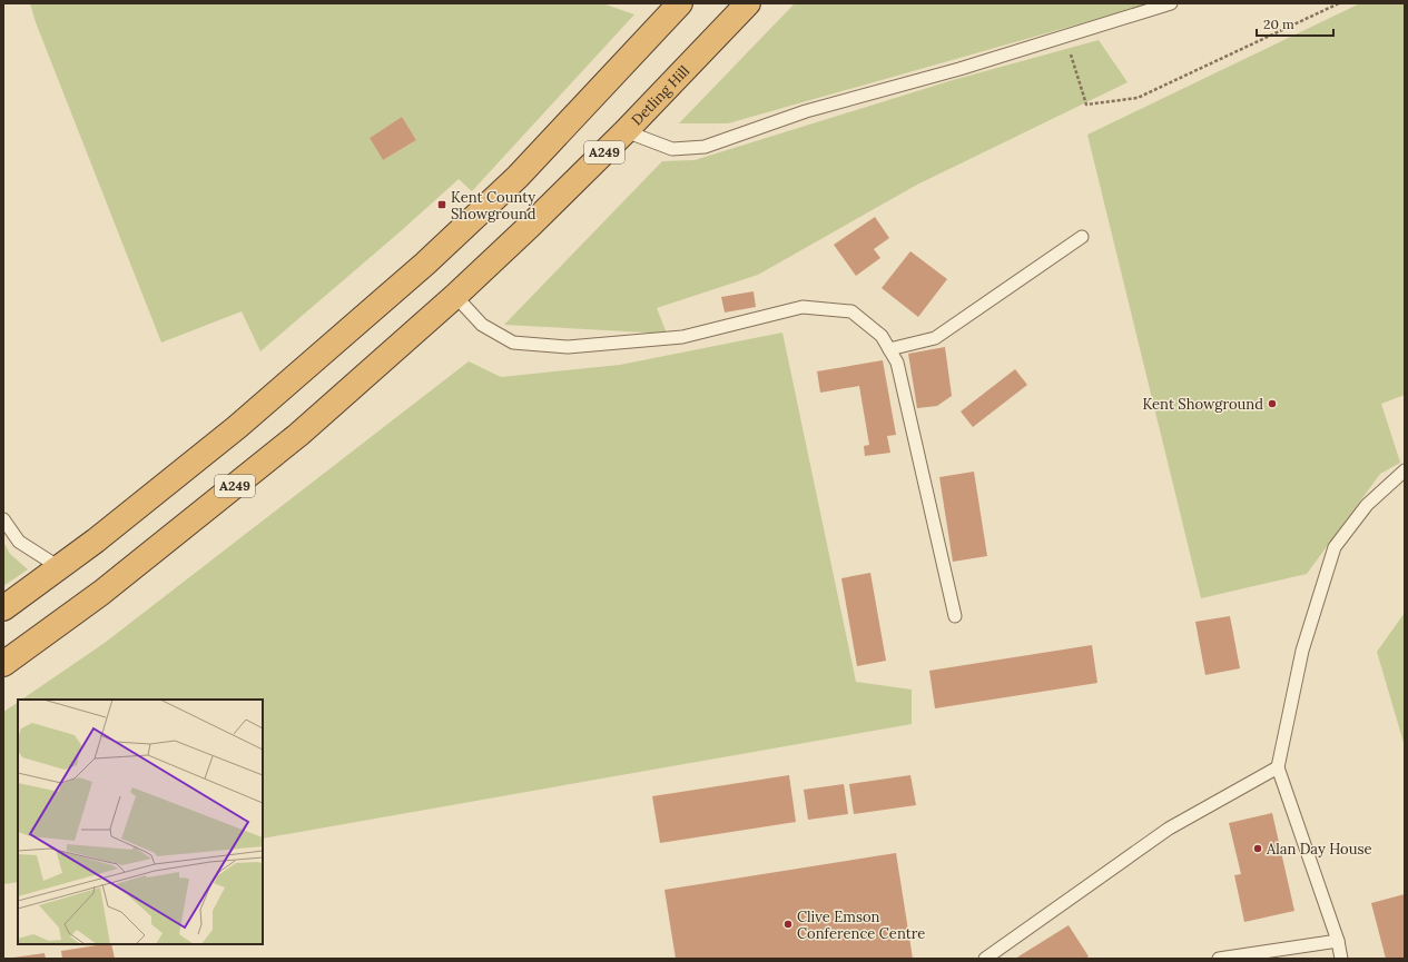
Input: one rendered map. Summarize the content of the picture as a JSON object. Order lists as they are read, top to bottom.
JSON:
{
  "streets": {
    "highway": ["Detling Hill", "A249"]
  },
  "crossings": [
    ["Detling Hill", "A249"]
  ],
  "places": {
    "transit": ["Kent County Showground"],
    "other": ["Kent Showground", "Alan Day House", "Clive Emson Conference Centre"]
  },
  "scale_bar": "20 m"
}
